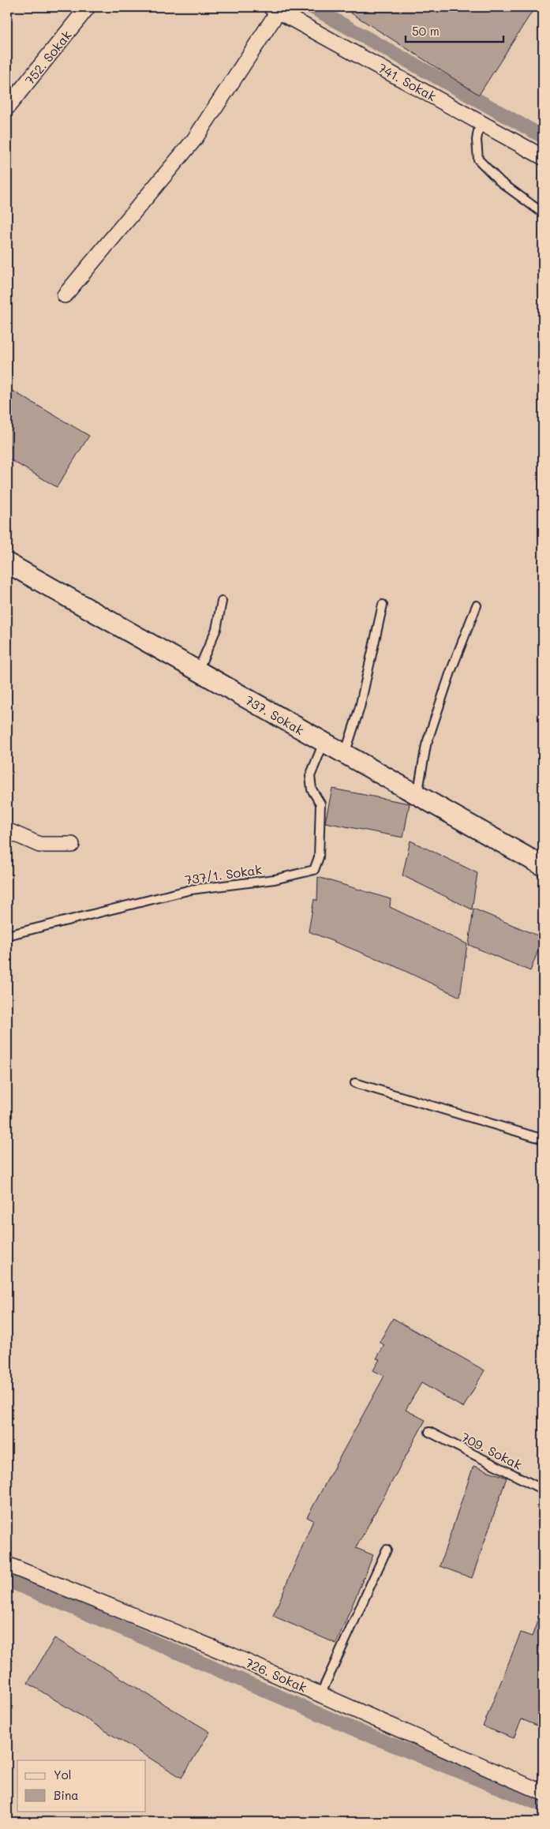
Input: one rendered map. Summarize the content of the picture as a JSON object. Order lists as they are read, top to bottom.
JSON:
{
  "streets": {
    "street": [
      "752. Sokak",
      "741. Sokak",
      "737. Sokak",
      "726. Sokak"
    ],
    "lane": ["737/1. Sokak", "709. Sokak"]
  },
  "crossings": [
    ["737. Sokak", "737/1. Sokak"]
  ],
  "legend": ["Yol", "Bina"],
  "scale_bar": "50 m"
}
